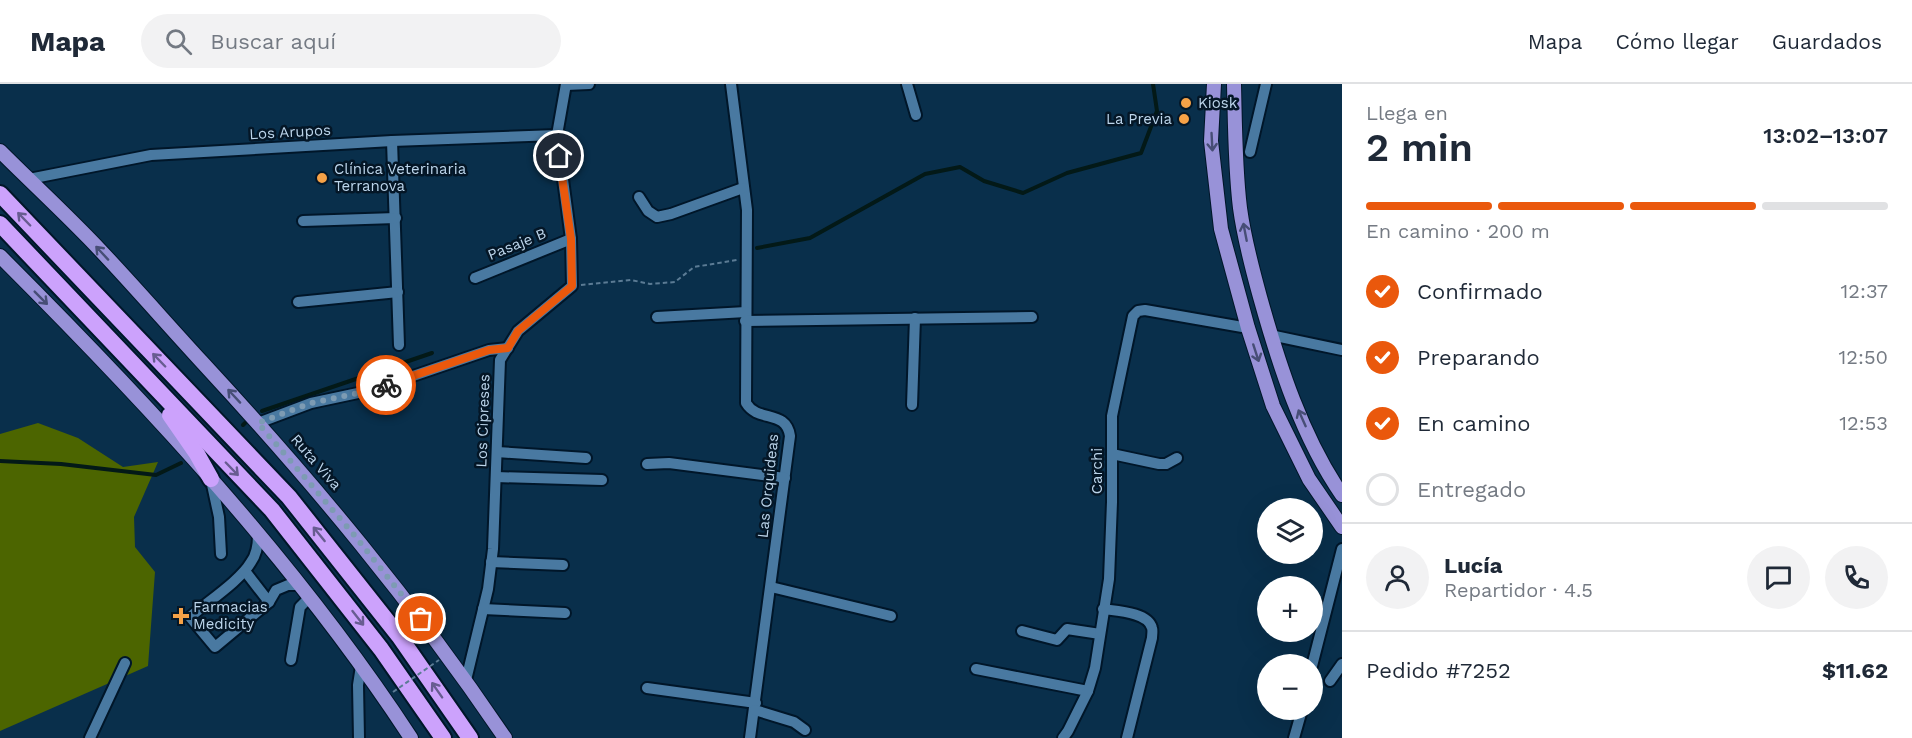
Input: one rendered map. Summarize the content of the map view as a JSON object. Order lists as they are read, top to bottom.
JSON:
{
  "streets": {
    "main road": ["Ruta Viva"],
    "street": [
      "Los Arupos",
      "Pasaje B",
      "Los Cipreses",
      "Carchi",
      "Las Orquideas"
    ]
  },
  "crossings": [
    ["Los Arupos", "Ruta Viva"],
    ["Los Cipreses", "Ruta Viva"]
  ],
  "places": {
    "other": ["Kiosk", "La Previa", "Clínica Veterinaria Terranova"],
    "health": ["Farmacias Medicity"]
  },
  "page": {
    "header": "Mapa",
    "search": "Buscar aquí",
    "nav": ["Mapa", "Cómo llegar", "Guardados"],
    "heading": ["2 min", "Llega en", "13:02–13:07"],
    "panel": [
      "Lucía",
      "Repartidor · 4.5",
      "Pedido #7252",
      "$11.62"
    ],
    "bar": "En camino · 200 m",
    "list": [
      ["Confirmado", "12:37"],
      ["Preparando", "12:50"],
      ["En camino", "12:53"],
      "Entregado"
    ],
    "map_buttons": ["+", "−"]
  }
}
